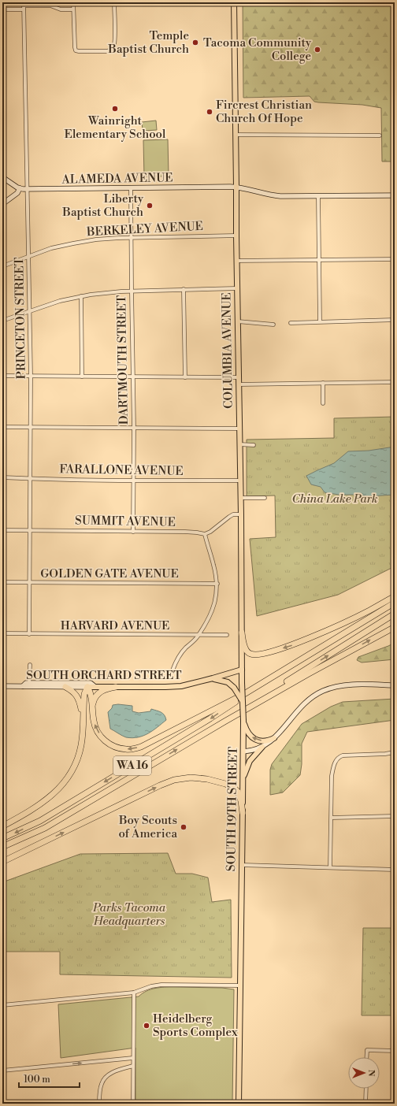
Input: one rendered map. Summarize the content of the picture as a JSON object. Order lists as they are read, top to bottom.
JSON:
{
  "streets": {
    "highway": ["WA 16"],
    "main road": ["COLUMBIA AVENUE", "SOUTH ORCHARD STREET", "SOUTH 19TH STREET"],
    "street": [
      "ALAMEDA AVENUE",
      "BERKELEY AVENUE",
      "PRINCETON STREET",
      "DARTMOUTH STREET",
      "FARALLONE AVENUE",
      "SUMMIT AVENUE",
      "GOLDEN GATE AVENUE",
      "HARVARD AVENUE"
    ]
  },
  "crossings": [
    ["ALAMEDA AVENUE", "PRINCETON STREET"],
    ["ALAMEDA AVENUE", "COLUMBIA AVENUE"],
    ["ALAMEDA AVENUE", "DARTMOUTH STREET"],
    ["BERKELEY AVENUE", "PRINCETON STREET"],
    ["BERKELEY AVENUE", "COLUMBIA AVENUE"],
    ["BERKELEY AVENUE", "DARTMOUTH STREET"],
    ["PRINCETON STREET", "FARALLONE AVENUE"],
    ["PRINCETON STREET", "SUMMIT AVENUE"],
    ["PRINCETON STREET", "GOLDEN GATE AVENUE"],
    ["PRINCETON STREET", "HARVARD AVENUE"],
    ["COLUMBIA AVENUE", "FARALLONE AVENUE"],
    ["COLUMBIA AVENUE", "SOUTH 19TH STREET"],
    ["DARTMOUTH STREET", "FARALLONE AVENUE"],
    ["DARTMOUTH STREET", "SUMMIT AVENUE"],
    ["SOUTH ORCHARD STREET", "SOUTH 19TH STREET"]
  ],
  "parks": ["China Lake Park", "Parks Tacoma Headquarters"],
  "places": [
    "Temple Baptist Church",
    "Tacoma Community College",
    "Wainright Elementary School",
    "Fircrest Christian Church Of Hope",
    "Liberty Baptist Church",
    "Boy Scouts of America",
    "Heidelberg Sports Complex"
  ],
  "scale_bar": "100 m",
  "north": "right"
}
